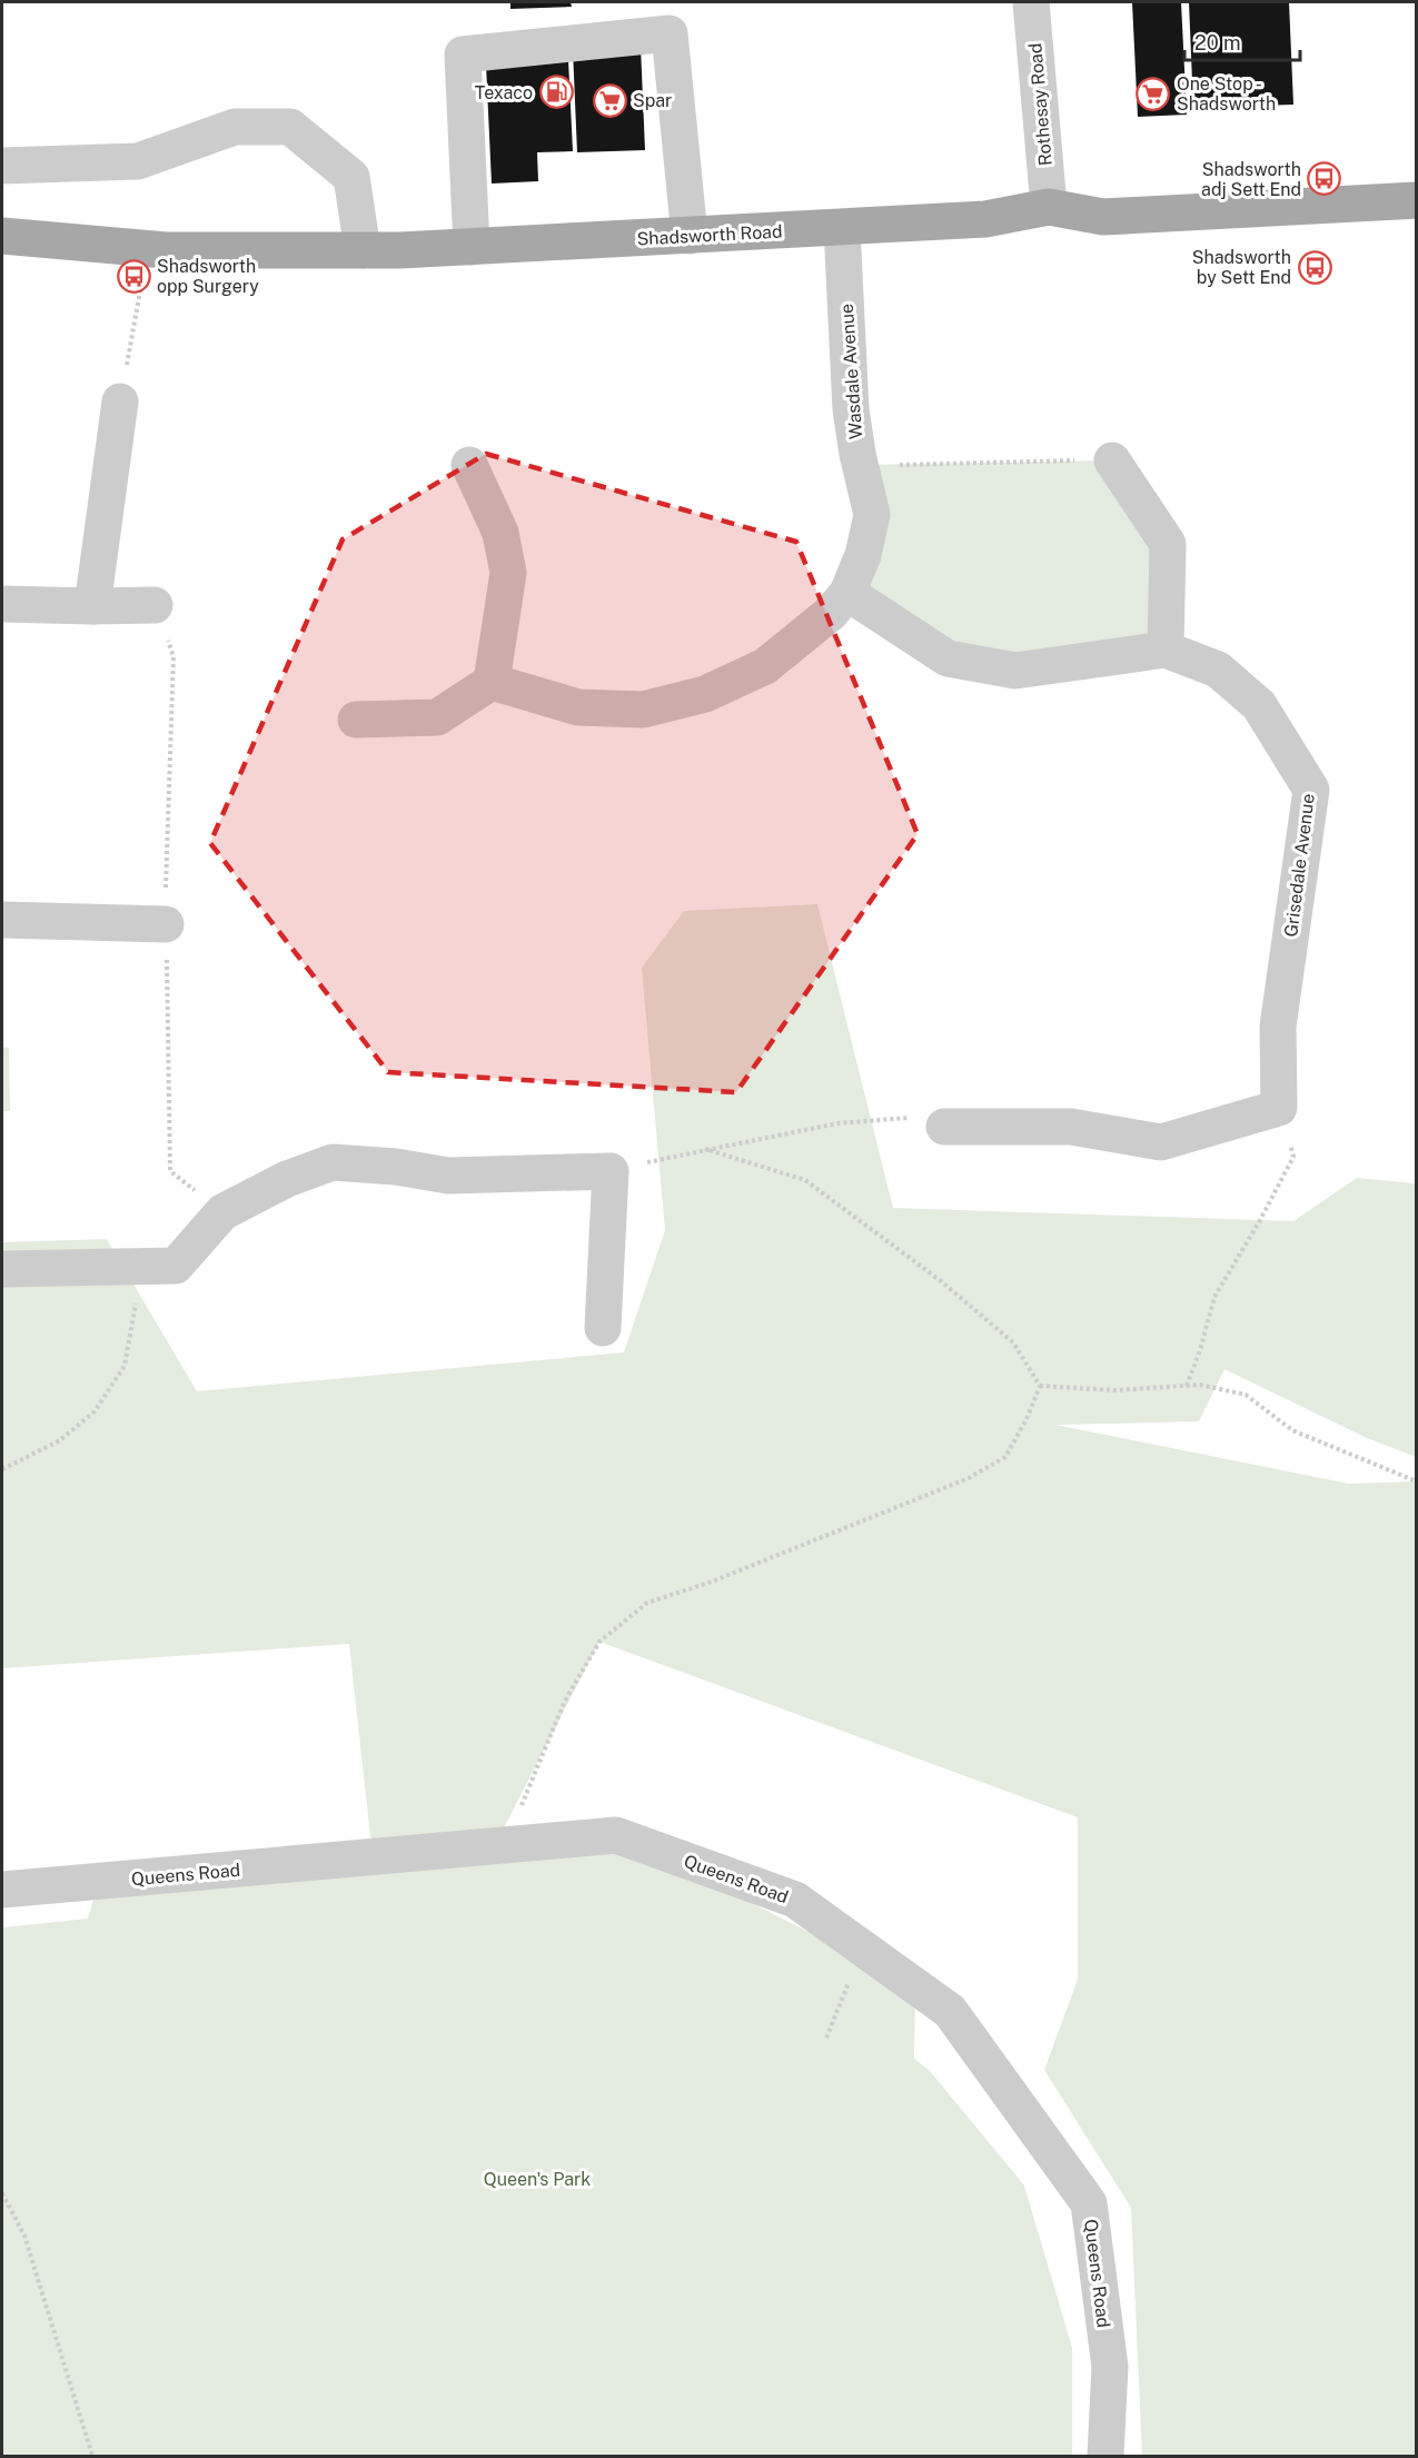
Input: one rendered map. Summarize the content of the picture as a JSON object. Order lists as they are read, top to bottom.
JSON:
{
  "streets": {
    "main road": ["Shadsworth Road"],
    "street": [
      "Rothesay Road",
      "Wasdale Avenue",
      "Grisedale Avenue",
      "Queens Road"
    ]
  },
  "crossings": [
    ["Rothesay Road", "Shadsworth Road"],
    ["Shadsworth Road", "Wasdale Avenue"],
    ["Wasdale Avenue", "Grisedale Avenue"]
  ],
  "parks": ["Queen's Park"],
  "places": {
    "fuel station": ["Texaco"],
    "supermarket": ["One Stop - Shadsworth", "Spar"],
    "bus stop": ["Shadsworth adj Sett End", "Shadsworth by Sett End", "Shadsworth opp Surgery"]
  },
  "scale_bar": "20 m"
}
